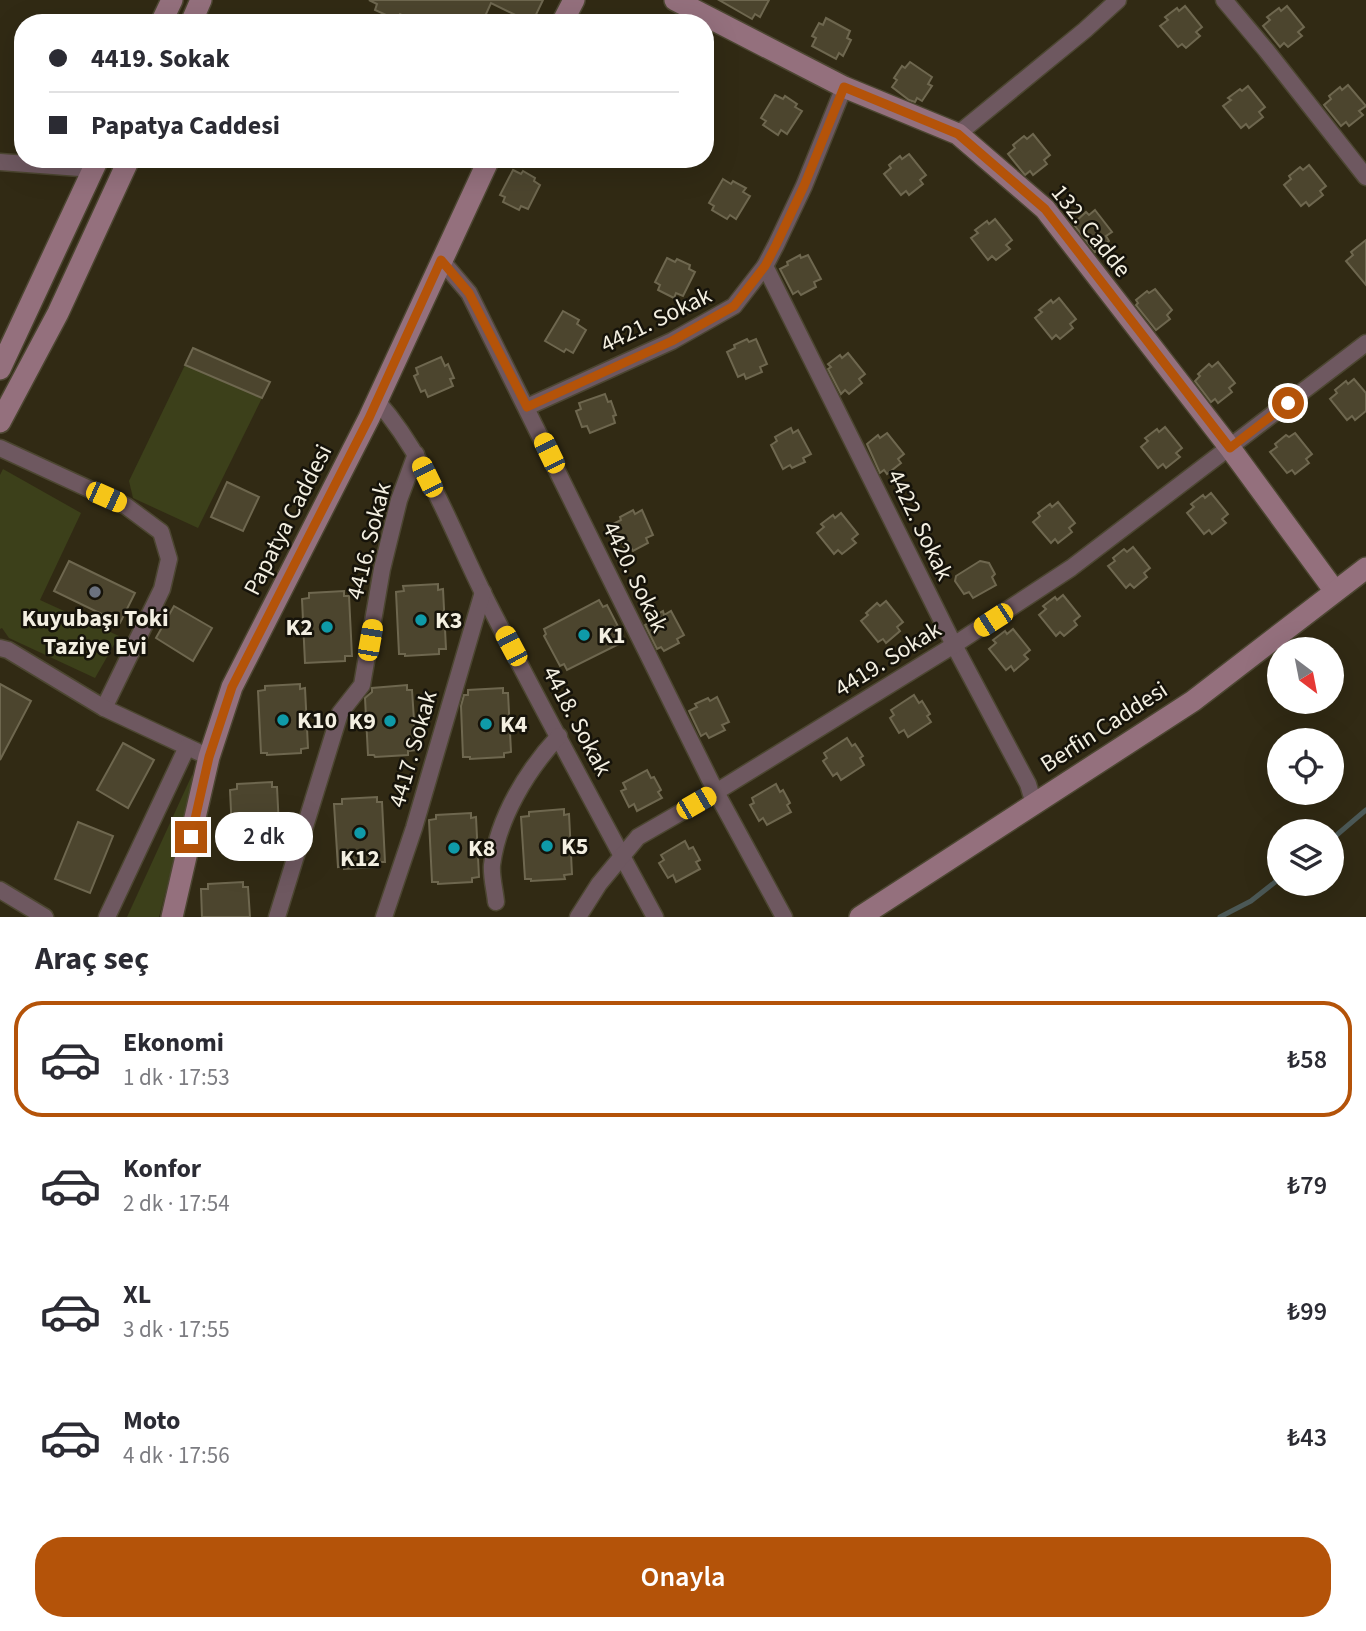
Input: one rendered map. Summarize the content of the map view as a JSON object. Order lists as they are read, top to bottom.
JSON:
{
  "streets": {
    "street": [
      "132. Cadde",
      "4421. Sokak",
      "Papatya Caddesi",
      "4422. Sokak",
      "4416. Sokak",
      "4420. Sokak",
      "4419. Sokak",
      "4418. Sokak",
      "Berfin Caddesi",
      "4417. Sokak"
    ]
  },
  "crossings": [
    ["132. Cadde", "4421. Sokak"],
    ["132. Cadde", "4419. Sokak"],
    ["132. Cadde", "Berfin Caddesi"],
    ["4421. Sokak", "4422. Sokak"],
    ["4421. Sokak", "4420. Sokak"],
    ["Papatya Caddesi", "4420. Sokak"],
    ["Papatya Caddesi", "4418. Sokak"],
    ["4422. Sokak", "4419. Sokak"],
    ["4422. Sokak", "Berfin Caddesi"],
    ["4416. Sokak", "4418. Sokak"],
    ["4420. Sokak", "4419. Sokak"],
    ["4419. Sokak", "4418. Sokak"],
    ["4418. Sokak", "4417. Sokak"]
  ],
  "places": [
    "Kuyubaşı Toki Taziye Evi",
    "K3",
    "K2",
    "K1",
    "K10",
    "K9",
    "K4",
    "K12",
    "K5",
    "K8"
  ],
  "north": "bottom right",
  "page": {
    "banner": ["4419. Sokak", "Papatya Caddesi"],
    "bubble": "2 dk",
    "heading": "Araç seç",
    "list": [
      {
        "name": "Ekonomi",
        "note": "1 dk · 17:53",
        "value": "₺58"
      },
      {
        "name": "Konfor",
        "note": "2 dk · 17:54",
        "value": "₺79"
      },
      {
        "name": "XL",
        "note": "3 dk · 17:55",
        "value": "₺99"
      },
      {
        "name": "Moto",
        "note": "4 dk · 17:56",
        "value": "₺43"
      }
    ],
    "buttons": "Onayla"
  }
}
